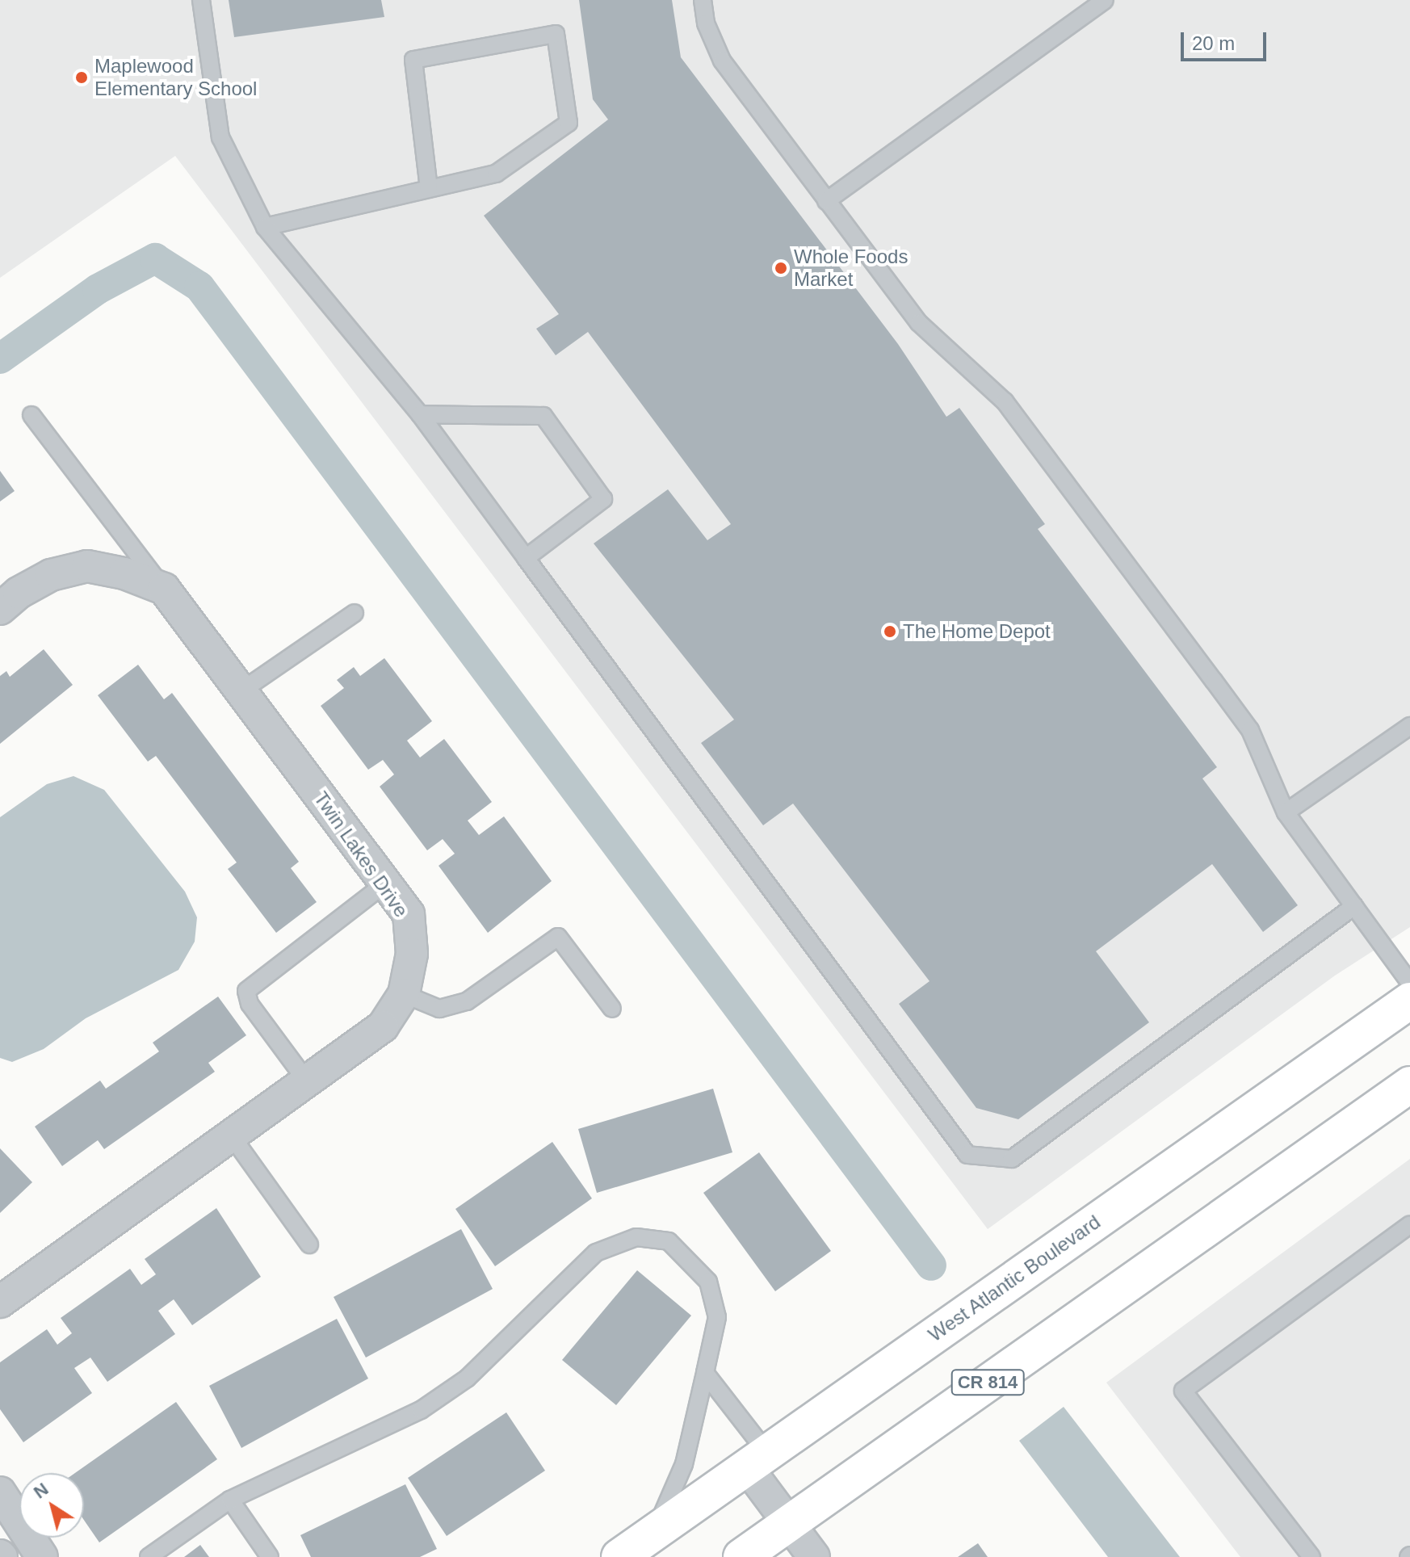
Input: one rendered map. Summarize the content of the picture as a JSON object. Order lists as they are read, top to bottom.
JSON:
{
  "streets": {
    "main road": ["West Atlantic Boulevard", "CR 814"],
    "street": ["Twin Lakes Drive"]
  },
  "places": ["Maplewood Elementary School", "Whole Foods Market", "The Home Depot"],
  "scale_bar": "20 m",
  "north": "top left"
}
